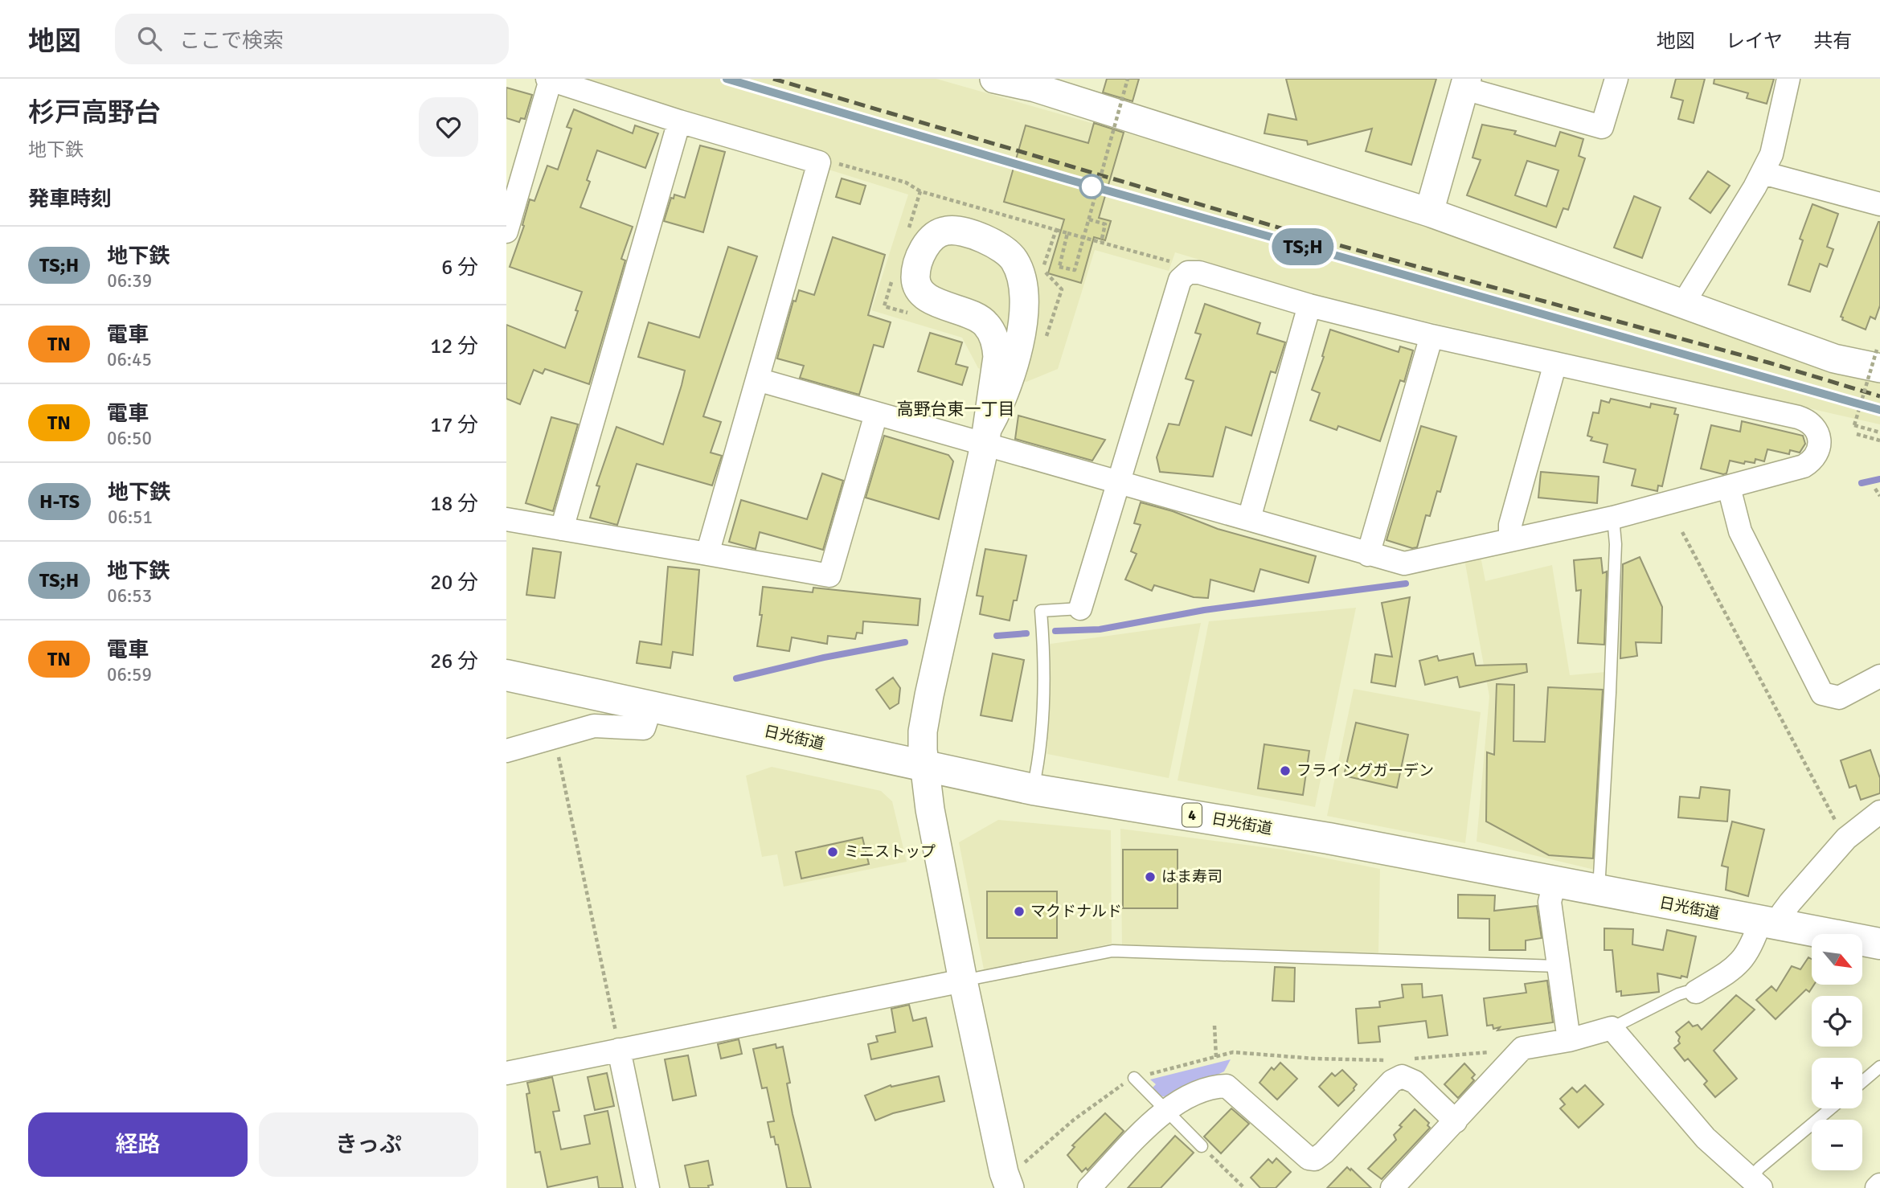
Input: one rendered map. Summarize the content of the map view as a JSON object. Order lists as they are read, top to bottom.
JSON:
{
  "streets": {
    "highway": ["日光街道", "4"]
  },
  "districts": ["高野台東一丁目"],
  "places": [
    "フライングガーデン",
    "ミニストップ",
    "はま寿司",
    "マクドナルド"
  ],
  "lines": ["metro line TS;H"],
  "north": "bottom right",
  "page": {
    "header": "地図",
    "search": "ここで検索",
    "nav": ["地図", "レイヤ", "共有"],
    "heading": [
      ["杉戸高野台", "地下鉄"],
      "発車時刻"
    ],
    "on_map": "TS;H",
    "list": [
      {
        "mark": "TS;H",
        "name": "地下鉄",
        "note": "06:39",
        "value": "6 分"
      },
      {
        "mark": "TN",
        "name": "電車",
        "note": "06:45",
        "value": "12 分"
      },
      {
        "mark": "TN",
        "name": "電車",
        "note": "06:50",
        "value": "17 分"
      },
      {
        "mark": "H-TS",
        "name": "地下鉄",
        "note": "06:51",
        "value": "18 分"
      },
      {
        "mark": "TS;H",
        "name": "地下鉄",
        "note": "06:53",
        "value": "20 分"
      },
      {
        "mark": "TN",
        "name": "電車",
        "note": "06:59",
        "value": "26 分"
      }
    ],
    "map_buttons": ["+", "−"],
    "buttons": ["経路", "きっぷ"]
  }
}
